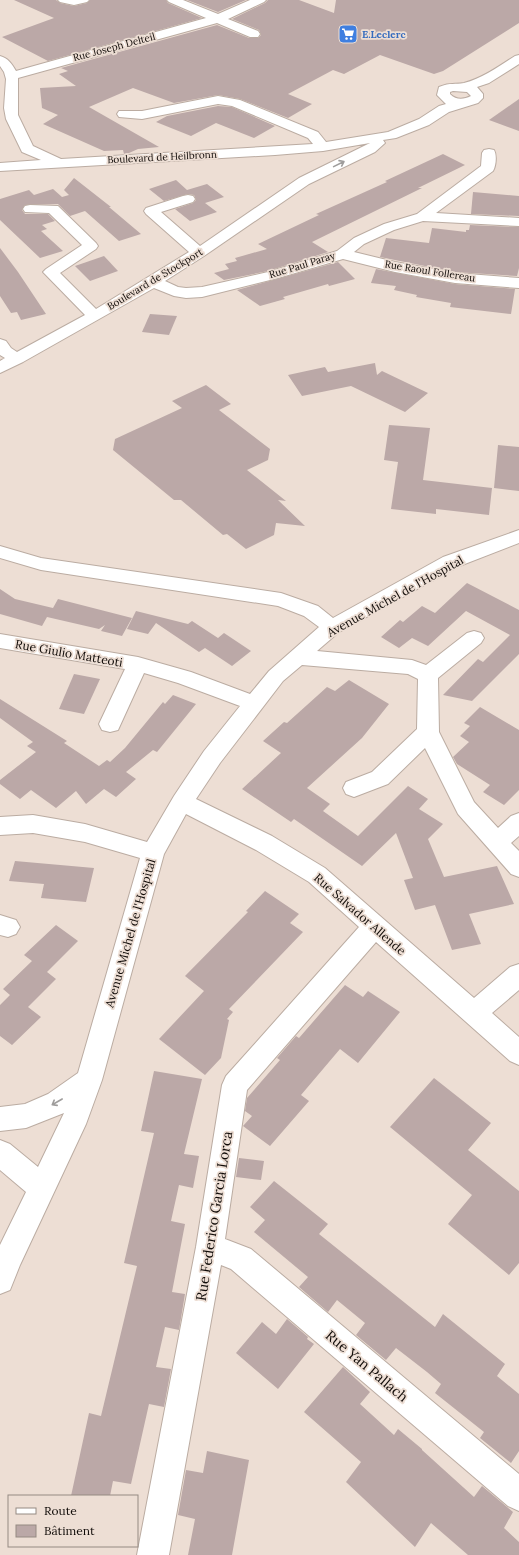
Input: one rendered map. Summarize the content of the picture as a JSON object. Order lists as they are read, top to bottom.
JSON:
{
  "streets": {
    "street": [
      "Rue Joseph Delteil",
      "Boulevard de Heilbronn",
      "Rue Paul Paray",
      "Rue Raoul Follereau",
      "Boulevard de Stockport",
      "Avenue Michel de l'Hospital",
      "Rue Giulio Matteoti",
      "Rue Salvador Allende",
      "Rue Federico Garcia Lorca",
      "Rue Yan Pallach"
    ]
  },
  "crossings": [
    ["Boulevard de Heilbronn", "Boulevard de Stockport"],
    ["Rue Paul Paray", "Rue Raoul Follereau"],
    ["Rue Paul Paray", "Boulevard de Stockport"],
    ["Avenue Michel de l'Hospital", "Rue Giulio Matteoti"],
    ["Avenue Michel de l'Hospital", "Rue Salvador Allende"],
    ["Rue Salvador Allende", "Rue Federico Garcia Lorca"],
    ["Rue Federico Garcia Lorca", "Rue Yan Pallach"]
  ],
  "places": {
    "supermarket": ["E.Leclerc"]
  },
  "legend": ["Route", "Bâtiment"]
}
